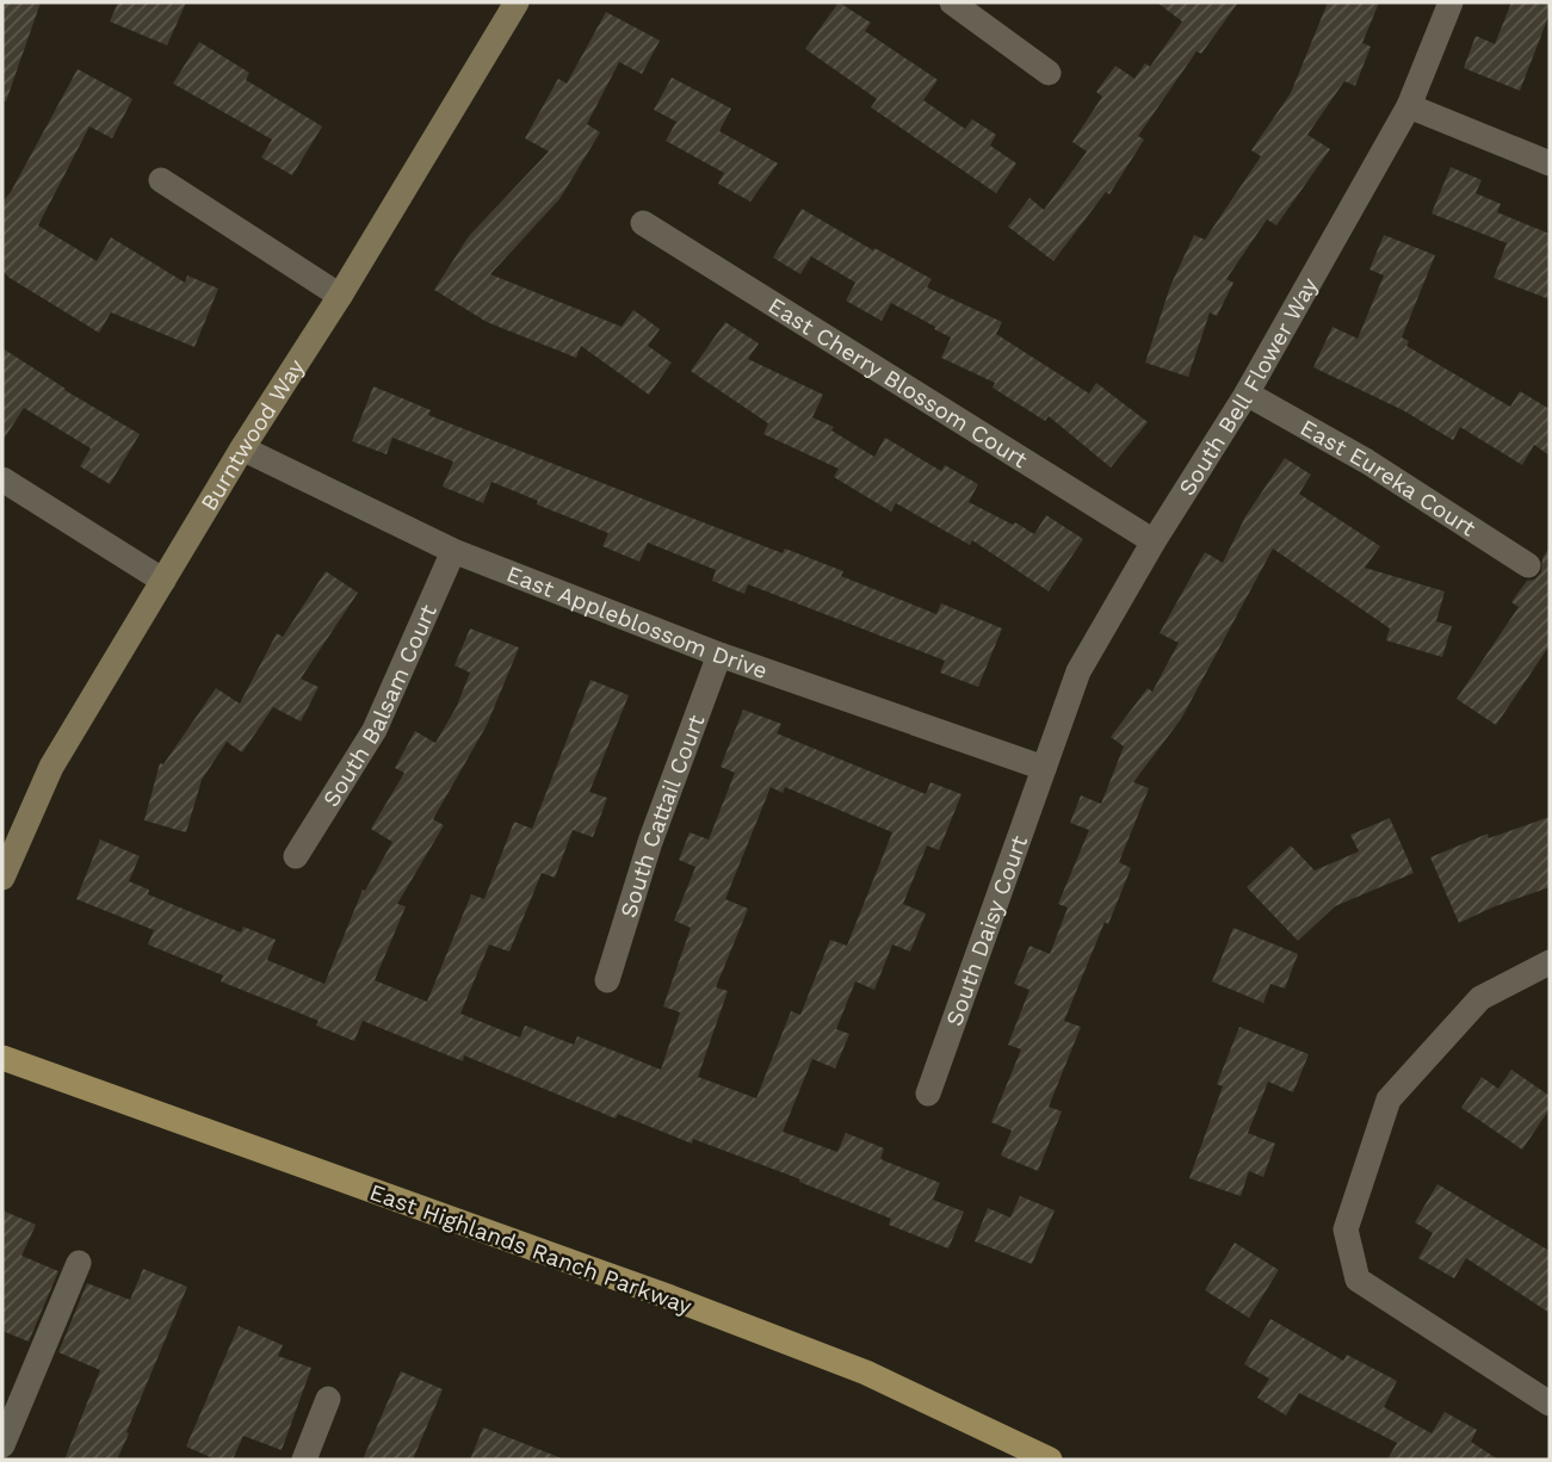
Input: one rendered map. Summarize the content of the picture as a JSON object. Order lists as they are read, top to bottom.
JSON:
{
  "streets": {
    "main road": ["East Highlands Ranch Parkway"],
    "street": [
      "East Cherry Blossom Court",
      "South Bell Flower Way",
      "Burntwood Way",
      "East Eureka Court",
      "East Appleblossom Drive",
      "South Balsam Court",
      "South Cattail Court",
      "South Daisy Court"
    ]
  },
  "crossings": [
    ["East Cherry Blossom Court", "South Bell Flower Way"],
    ["South Bell Flower Way", "East Eureka Court"],
    ["South Bell Flower Way", "East Appleblossom Drive"],
    ["South Bell Flower Way", "South Daisy Court"],
    ["Burntwood Way", "East Appleblossom Drive"],
    ["East Appleblossom Drive", "South Balsam Court"],
    ["East Appleblossom Drive", "South Cattail Court"],
    ["East Appleblossom Drive", "South Daisy Court"]
  ]
}
